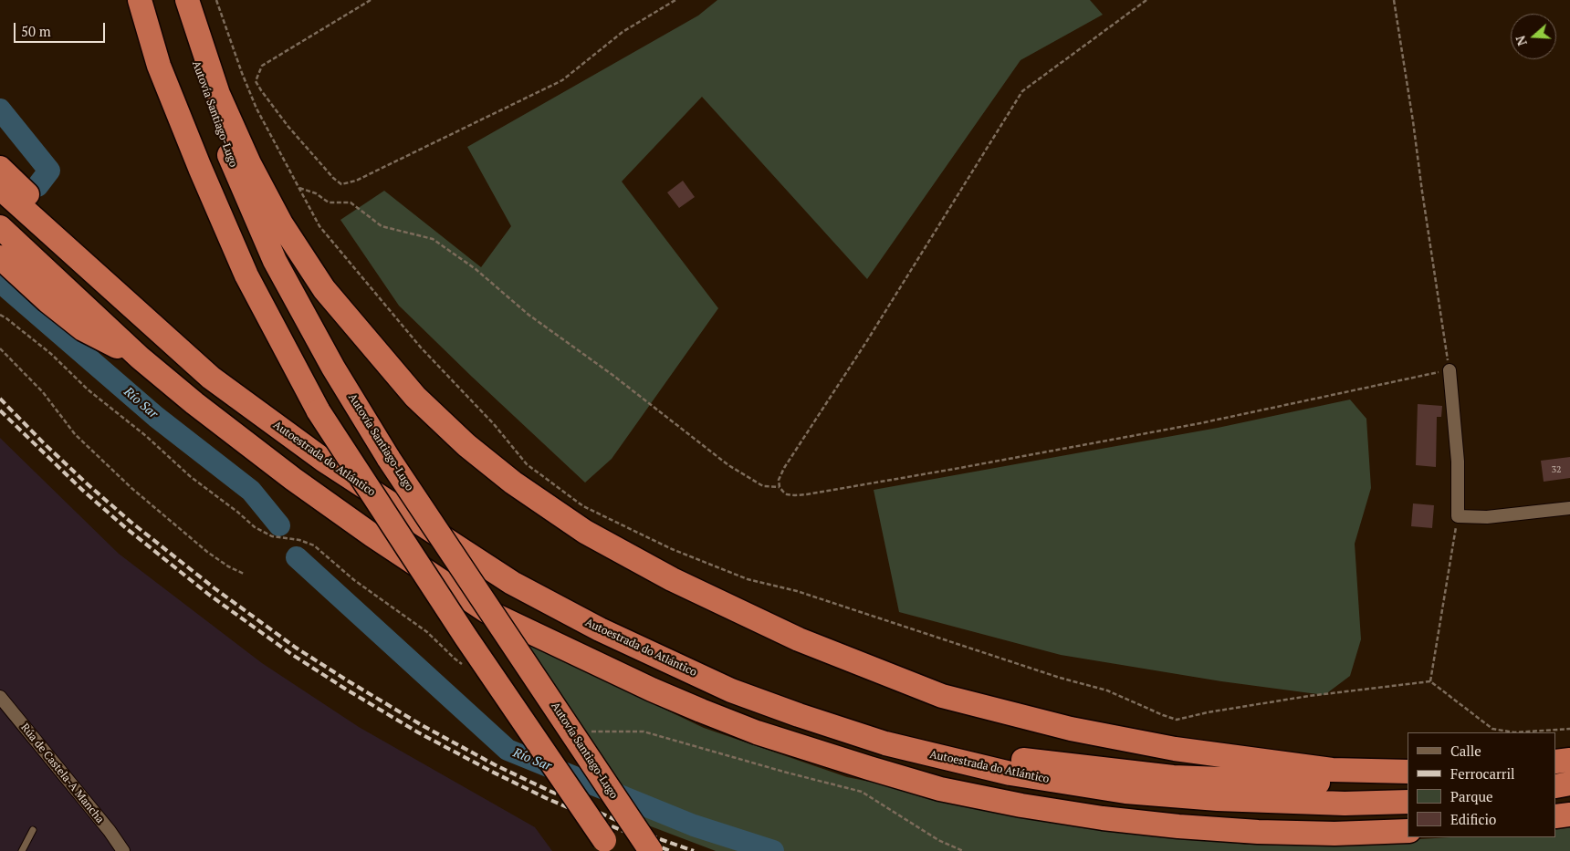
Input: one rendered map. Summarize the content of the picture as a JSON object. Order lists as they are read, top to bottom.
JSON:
{
  "streets": {
    "highway": ["Autovía Santiago-Lugo", "Autoestrada do Atlántico"],
    "street": ["Rúa de Castela-A Mancha"]
  },
  "water": ["Río Sar"],
  "house_numbers": ["32"],
  "legend": [
    "Calle",
    "Ferrocarril",
    "Parque",
    "Edificio"
  ],
  "scale_bar": "50 m",
  "north": "left"
}
